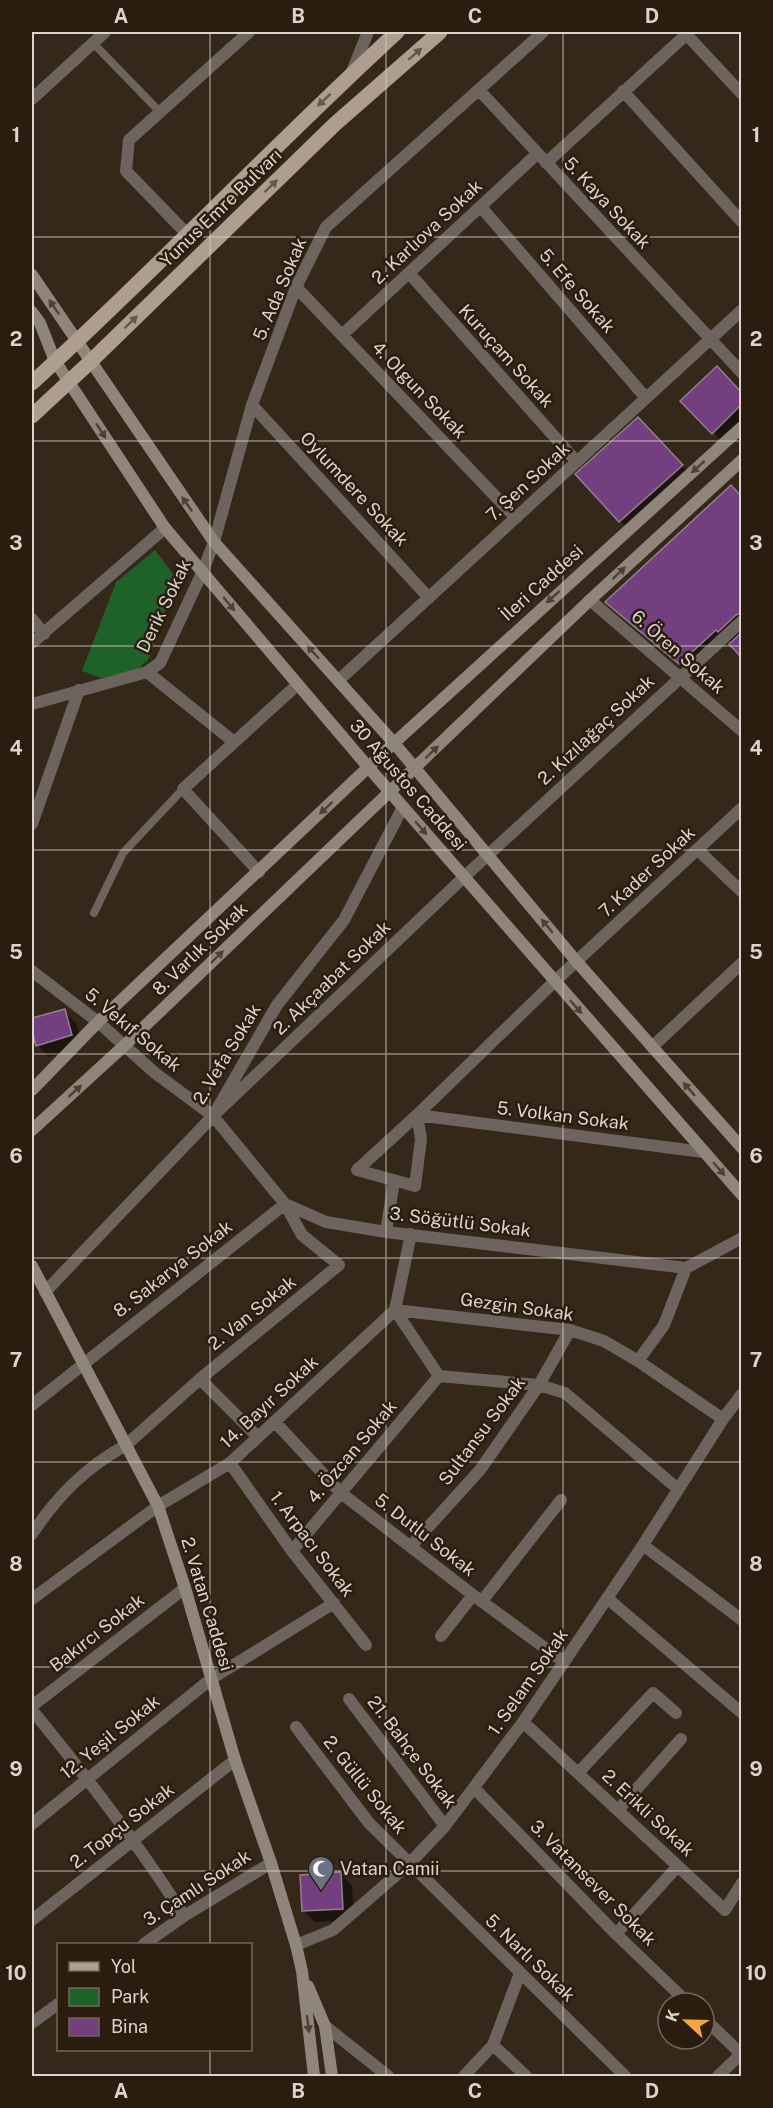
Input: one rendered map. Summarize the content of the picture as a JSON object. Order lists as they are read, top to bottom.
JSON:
{
  "streets": {
    "main road": [
      "Yunus Emre Bulvarı",
      "İleri Caddesi",
      "30 Ağustos Caddesi",
      "8. Varlık Sokak",
      "2. Vatan Caddesi"
    ],
    "street": [
      "5. Kaya Sokak",
      "2. Karlıova Sokak",
      "5. Ada Sokak",
      "5. Efe Sokak",
      "Kuruçam Sokak",
      "4. Olgun Sokak",
      "7. Şen Sokak",
      "Oylumdere Sokak",
      "Derik Sokak",
      "6. Ören Sokak",
      "2. Kızılağaç Sokak",
      "7. Kader Sokak",
      "2. Akçaabat Sokak",
      "5. Vekıf Sokak",
      "2. Vefa Sokak",
      "5. Volkan Sokak",
      "3. Söğütlü Sokak",
      "8. Sakarya Sokak",
      "Gezgin Sokak",
      "2. Van Sokak",
      "14. Bayır Sokak",
      "Sultansu Sokak",
      "4. Özcan Sokak",
      "5. Dutlu Sokak",
      "1. Arpacı Sokak",
      "Bakırcı Sokak",
      "1. Selam Sokak",
      "12. Yeşil Sokak",
      "21. Bahçe Sokak",
      "2. Güllü Sokak",
      "2. Erikli Sokak",
      "2. Topçu Sokak",
      "3. Vatansever Sokak",
      "3. Çamlı Sokak",
      "5. Narlı Sokak"
    ]
  },
  "crossings": [
    ["5. Kaya Sokak", "2. Karlıova Sokak"],
    ["5. Kaya Sokak", "5. Ada Sokak"],
    ["5. Kaya Sokak", "7. Şen Sokak"],
    ["Yunus Emre Bulvarı", "30 Ağustos Caddesi"],
    ["2. Karlıova Sokak", "5. Efe Sokak"],
    ["2. Karlıova Sokak", "Kuruçam Sokak"],
    ["2. Karlıova Sokak", "4. Olgun Sokak"],
    ["5. Ada Sokak", "4. Olgun Sokak"],
    ["5. Ada Sokak", "Oylumdere Sokak"],
    ["5. Ada Sokak", "Derik Sokak"],
    ["5. Ada Sokak", "30 Ağustos Caddesi"],
    ["5. Efe Sokak", "7. Şen Sokak"],
    ["Kuruçam Sokak", "7. Şen Sokak"],
    ["4. Olgun Sokak", "7. Şen Sokak"],
    ["7. Şen Sokak", "Oylumdere Sokak"],
    ["7. Şen Sokak", "30 Ağustos Caddesi"],
    ["İleri Caddesi", "30 Ağustos Caddesi"],
    ["İleri Caddesi", "8. Varlık Sokak"],
    ["Derik Sokak", "30 Ağustos Caddesi"],
    ["6. Ören Sokak", "2. Kızılağaç Sokak"],
    ["2. Kızılağaç Sokak", "30 Ağustos Caddesi"],
    ["2. Kızılağaç Sokak", "2. Akçaabat Sokak"],
    ["30 Ağustos Caddesi", "7. Kader Sokak"],
    ["30 Ağustos Caddesi", "8. Varlık Sokak"],
    ["30 Ağustos Caddesi", "2. Akçaabat Sokak"],
    ["30 Ağustos Caddesi", "2. Vefa Sokak"],
    ["30 Ağustos Caddesi", "5. Volkan Sokak"],
    ["8. Varlık Sokak", "5. Vekıf Sokak"],
    ["2. Akçaabat Sokak", "5. Vekıf Sokak"],
    ["2. Akçaabat Sokak", "2. Vefa Sokak"],
    ["2. Akçaabat Sokak", "3. Söğütlü Sokak"],
    ["5. Vekıf Sokak", "2. Vefa Sokak"],
    ["5. Vekıf Sokak", "3. Söğütlü Sokak"],
    ["2. Vefa Sokak", "3. Söğütlü Sokak"],
    ["2. Vefa Sokak", "2. Vatan Caddesi"],
    ["3. Söğütlü Sokak", "8. Sakarya Sokak"],
    ["3. Söğütlü Sokak", "2. Van Sokak"],
    ["8. Sakarya Sokak", "2. Van Sokak"],
    ["8. Sakarya Sokak", "2. Vatan Caddesi"],
    ["Gezgin Sokak", "14. Bayır Sokak"],
    ["Gezgin Sokak", "Sultansu Sokak"],
    ["Gezgin Sokak", "1. Selam Sokak"],
    ["2. Van Sokak", "2. Vatan Caddesi"],
    ["14. Bayır Sokak", "5. Dutlu Sokak"],
    ["14. Bayır Sokak", "1. Arpacı Sokak"],
    ["14. Bayır Sokak", "2. Vatan Caddesi"],
    ["Sultansu Sokak", "5. Dutlu Sokak"],
    ["4. Özcan Sokak", "5. Dutlu Sokak"],
    ["4. Özcan Sokak", "1. Arpacı Sokak"],
    ["5. Dutlu Sokak", "1. Selam Sokak"],
    ["1. Arpacı Sokak", "12. Yeşil Sokak"],
    ["2. Vatan Caddesi", "Bakırcı Sokak"],
    ["2. Vatan Caddesi", "1. Selam Sokak"],
    ["2. Vatan Caddesi", "12. Yeşil Sokak"],
    ["2. Vatan Caddesi", "2. Topçu Sokak"],
    ["2. Vatan Caddesi", "3. Çamlı Sokak"],
    ["1. Selam Sokak", "21. Bahçe Sokak"],
    ["1. Selam Sokak", "2. Güllü Sokak"],
    ["1. Selam Sokak", "2. Erikli Sokak"],
    ["1. Selam Sokak", "3. Vatansever Sokak"],
    ["1. Selam Sokak", "5. Narlı Sokak"],
    ["2. Güllü Sokak", "5. Narlı Sokak"]
  ],
  "places": {
    "mosque": ["Vatan Camii"]
  },
  "legend": ["Yol", "Park", "Bina"],
  "north": "left",
  "grid": {
    "columns": [
      "A",
      "B",
      "C",
      "D"
    ],
    "rows": [
      "1",
      "2",
      "3",
      "4",
      "5",
      "6",
      "7",
      "8",
      "9",
      "10"
    ]
  }
}
